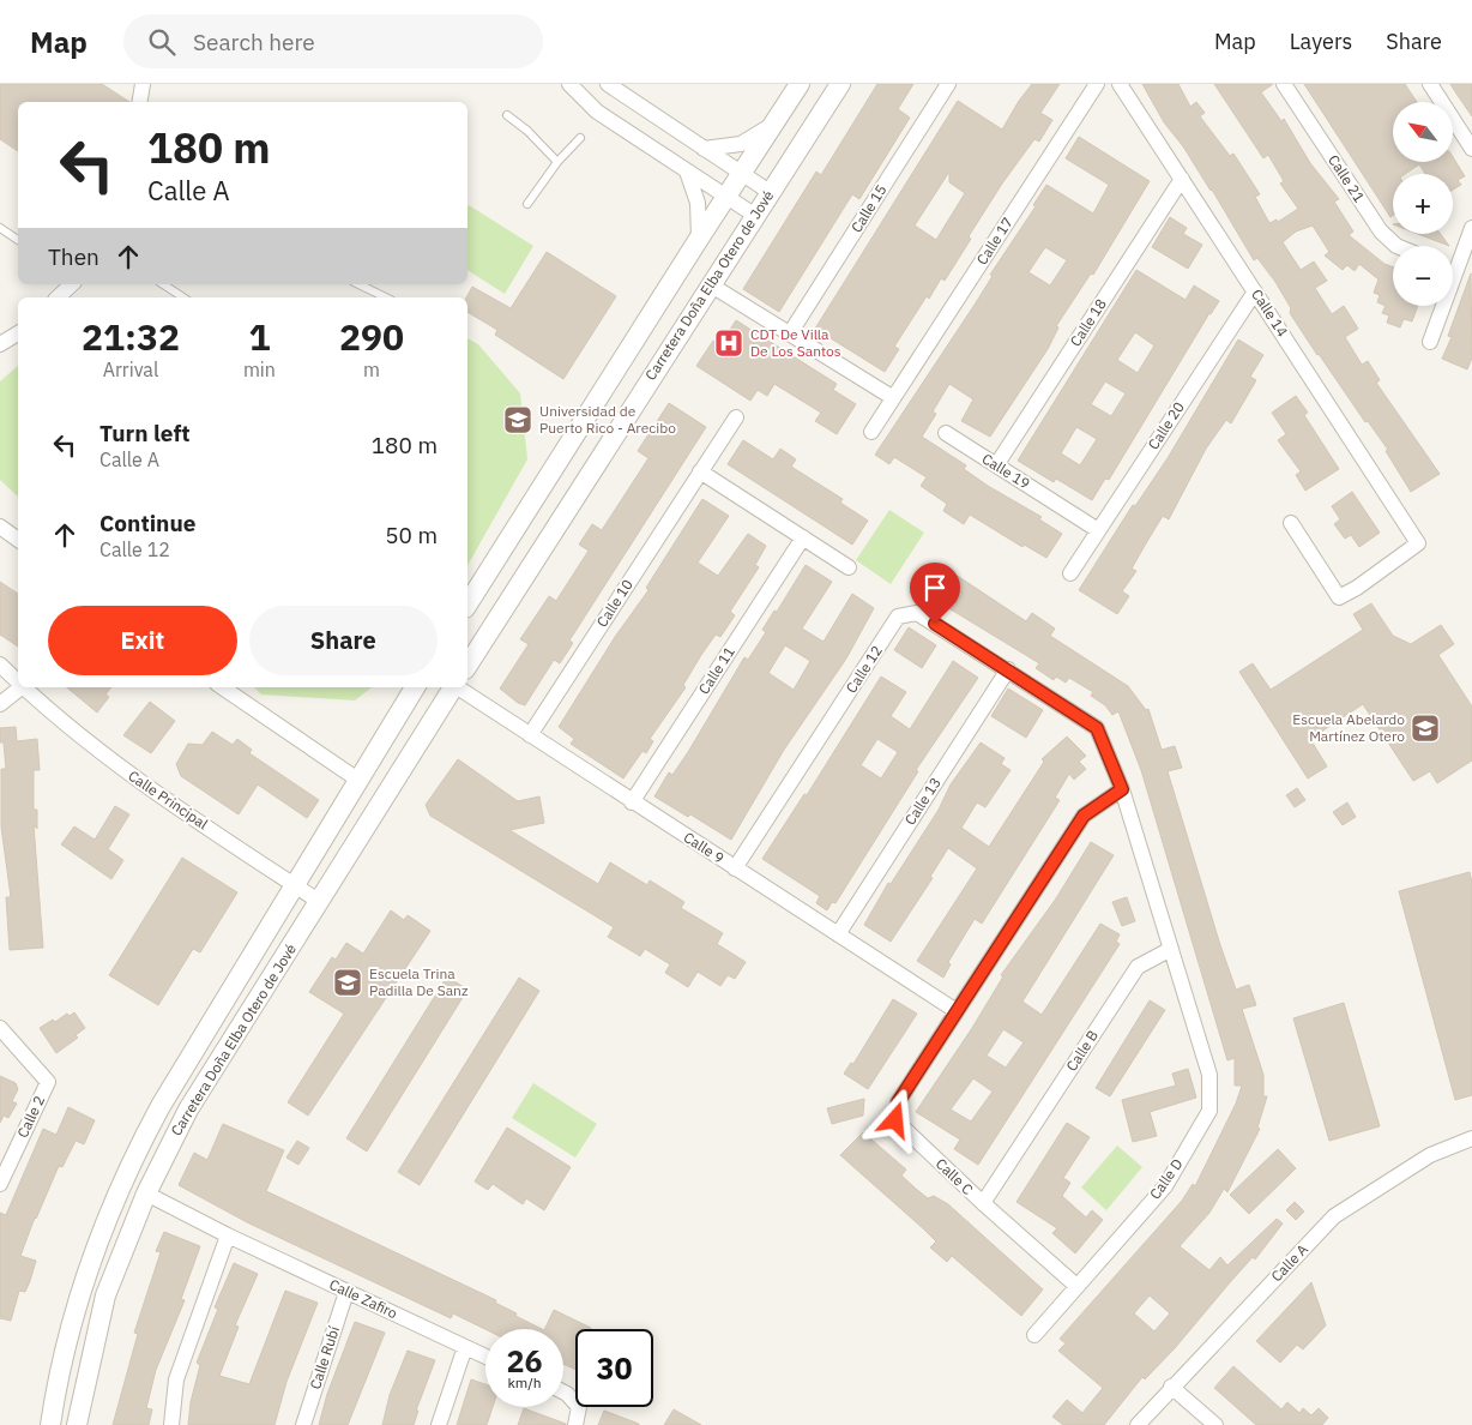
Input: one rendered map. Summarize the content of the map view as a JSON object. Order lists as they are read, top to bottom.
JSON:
{
  "streets": {
    "street": [
      "Calle 21",
      "Calle 15",
      "Calle 17",
      "Carretera Doña Elba Otero de Jové",
      "Calle 14",
      "Calle 18",
      "Calle 20",
      "Calle 19",
      "Calle 10",
      "Calle 12",
      "Calle 11",
      "Calle Principal",
      "Calle 13",
      "Calle 9",
      "Calle B",
      "Calle 2",
      "Calle C",
      "Calle D",
      "Calle A",
      "Calle Zafiro",
      "Calle Rubí"
    ]
  },
  "crossings": [
    ["Carretera Doña Elba Otero de Jové", "Calle Principal"],
    ["Carretera Doña Elba Otero de Jové", "Calle Zafiro"],
    ["Calle 14", "Calle 18"],
    ["Calle 14", "Calle 20"],
    ["Calle 18", "Calle 19"],
    ["Calle 20", "Calle 19"],
    ["Calle 10", "Calle 9"],
    ["Calle 12", "Calle 13"],
    ["Calle 12", "Calle 9"],
    ["Calle 12", "Calle C"],
    ["Calle 11", "Calle 9"],
    ["Calle 13", "Calle 9"],
    ["Calle 9", "Calle C"],
    ["Calle B", "Calle C"],
    ["Calle B", "Calle D"],
    ["Calle C", "Calle D"],
    ["Calle Zafiro", "Calle Rubí"]
  ],
  "places": {
    "hospital": ["CDT De Villa De Los Santos"],
    "school or university": ["Universidad de Puerto Rico - Arecibo", "Escuela Abelardo Martínez Otero", "Escuela Trina Padilla De Sanz"]
  },
  "north": "top left",
  "page": {
    "header": "Map",
    "search": "Search here",
    "nav": ["Map", "Layers", "Share"],
    "map_buttons": ["+", "−"],
    "turn": ["180 m", "Calle A"],
    "then": "Then",
    "eta": [
      "21:32",
      "Arrival",
      "1",
      "min",
      "290",
      "m"
    ],
    "list": [
      {
        "name": "Turn left",
        "note": "Calle A",
        "value": "180 m"
      },
      {
        "name": "Continue",
        "note": "Calle 12",
        "value": "50 m"
      }
    ],
    "buttons": ["Exit", "Share"],
    "speed": "26 km/h",
    "limit": "30"
  }
}
